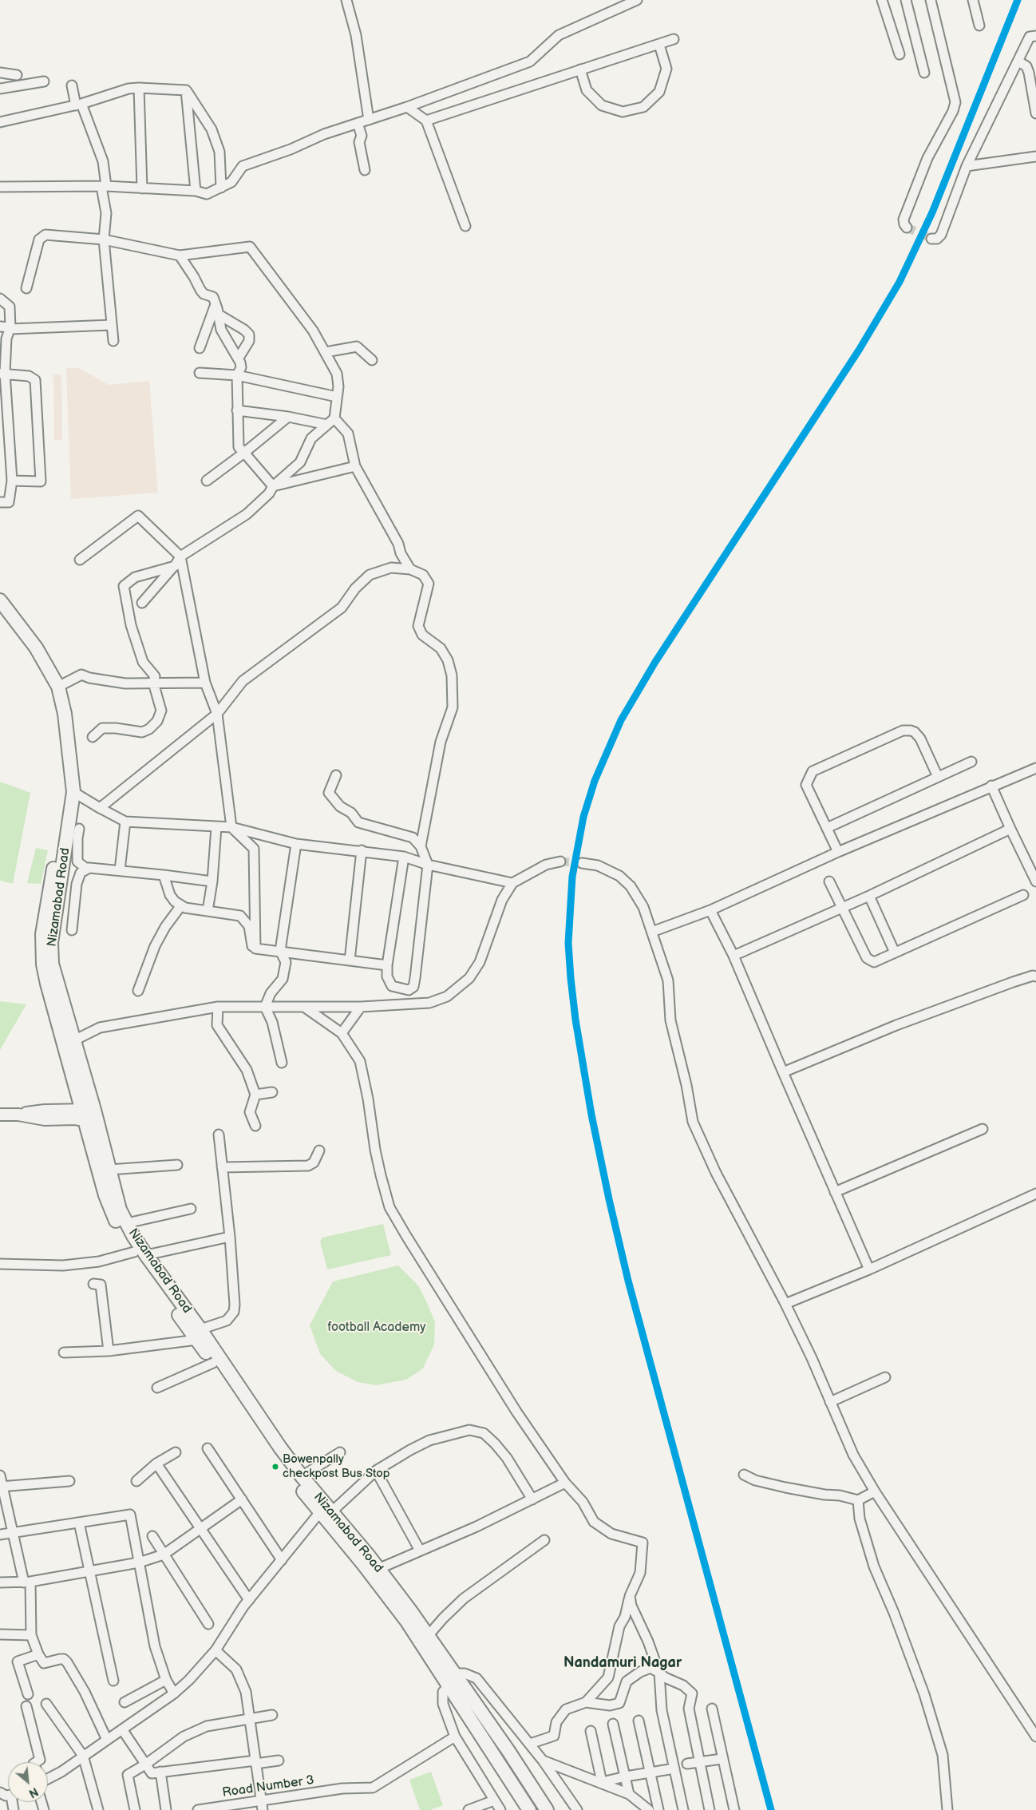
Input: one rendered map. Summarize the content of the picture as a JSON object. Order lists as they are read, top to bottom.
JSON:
{
  "streets": {
    "highway": ["Nizamabad Road"],
    "street": ["Road Number 3"]
  },
  "districts": ["Nandamuri Nagar"],
  "parks": ["football Academy"],
  "places": ["Bowenpally checkpost Bus Stop"],
  "north": "bottom right"
}
